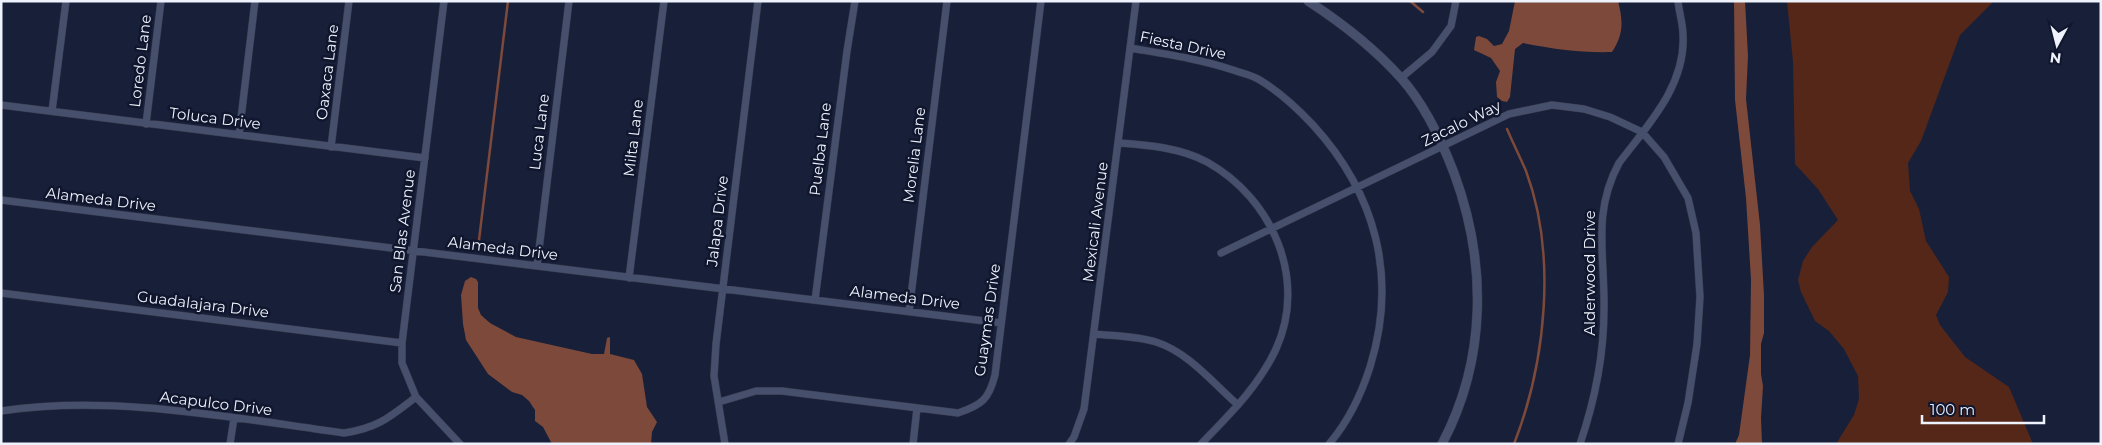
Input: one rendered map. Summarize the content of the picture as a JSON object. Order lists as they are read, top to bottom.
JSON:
{
  "streets": {
    "street": [
      "Fiesta Drive",
      "Loredo Lane",
      "Oaxaca Lane",
      "Toluca Drive",
      "Zacalo Way",
      "Luca Lane",
      "Milta Lane",
      "Puelba Lane",
      "Morelia Lane",
      "Alameda Drive",
      "Jalapa Drive",
      "Mexicali Avenue",
      "San Blas Avenue",
      "Alderwood Drive",
      "Guadalajara Drive",
      "Guaymas Drive",
      "Acapulco Drive"
    ]
  },
  "crossings": [
    ["Fiesta Drive", "Zacalo Way"],
    ["Fiesta Drive", "Mexicali Avenue"],
    ["Loredo Lane", "Toluca Drive"],
    ["Oaxaca Lane", "Toluca Drive"],
    ["Toluca Drive", "San Blas Avenue"],
    ["Zacalo Way", "Alderwood Drive"],
    ["Luca Lane", "Alameda Drive"],
    ["Milta Lane", "Alameda Drive"],
    ["Puelba Lane", "Alameda Drive"],
    ["Morelia Lane", "Alameda Drive"],
    ["Alameda Drive", "Jalapa Drive"],
    ["Alameda Drive", "San Blas Avenue"],
    ["Alameda Drive", "Guaymas Drive"],
    ["Jalapa Drive", "Guaymas Drive"],
    ["San Blas Avenue", "Guadalajara Drive"],
    ["San Blas Avenue", "Acapulco Drive"]
  ],
  "scale_bar": "100 m",
  "north": "bottom"
}
